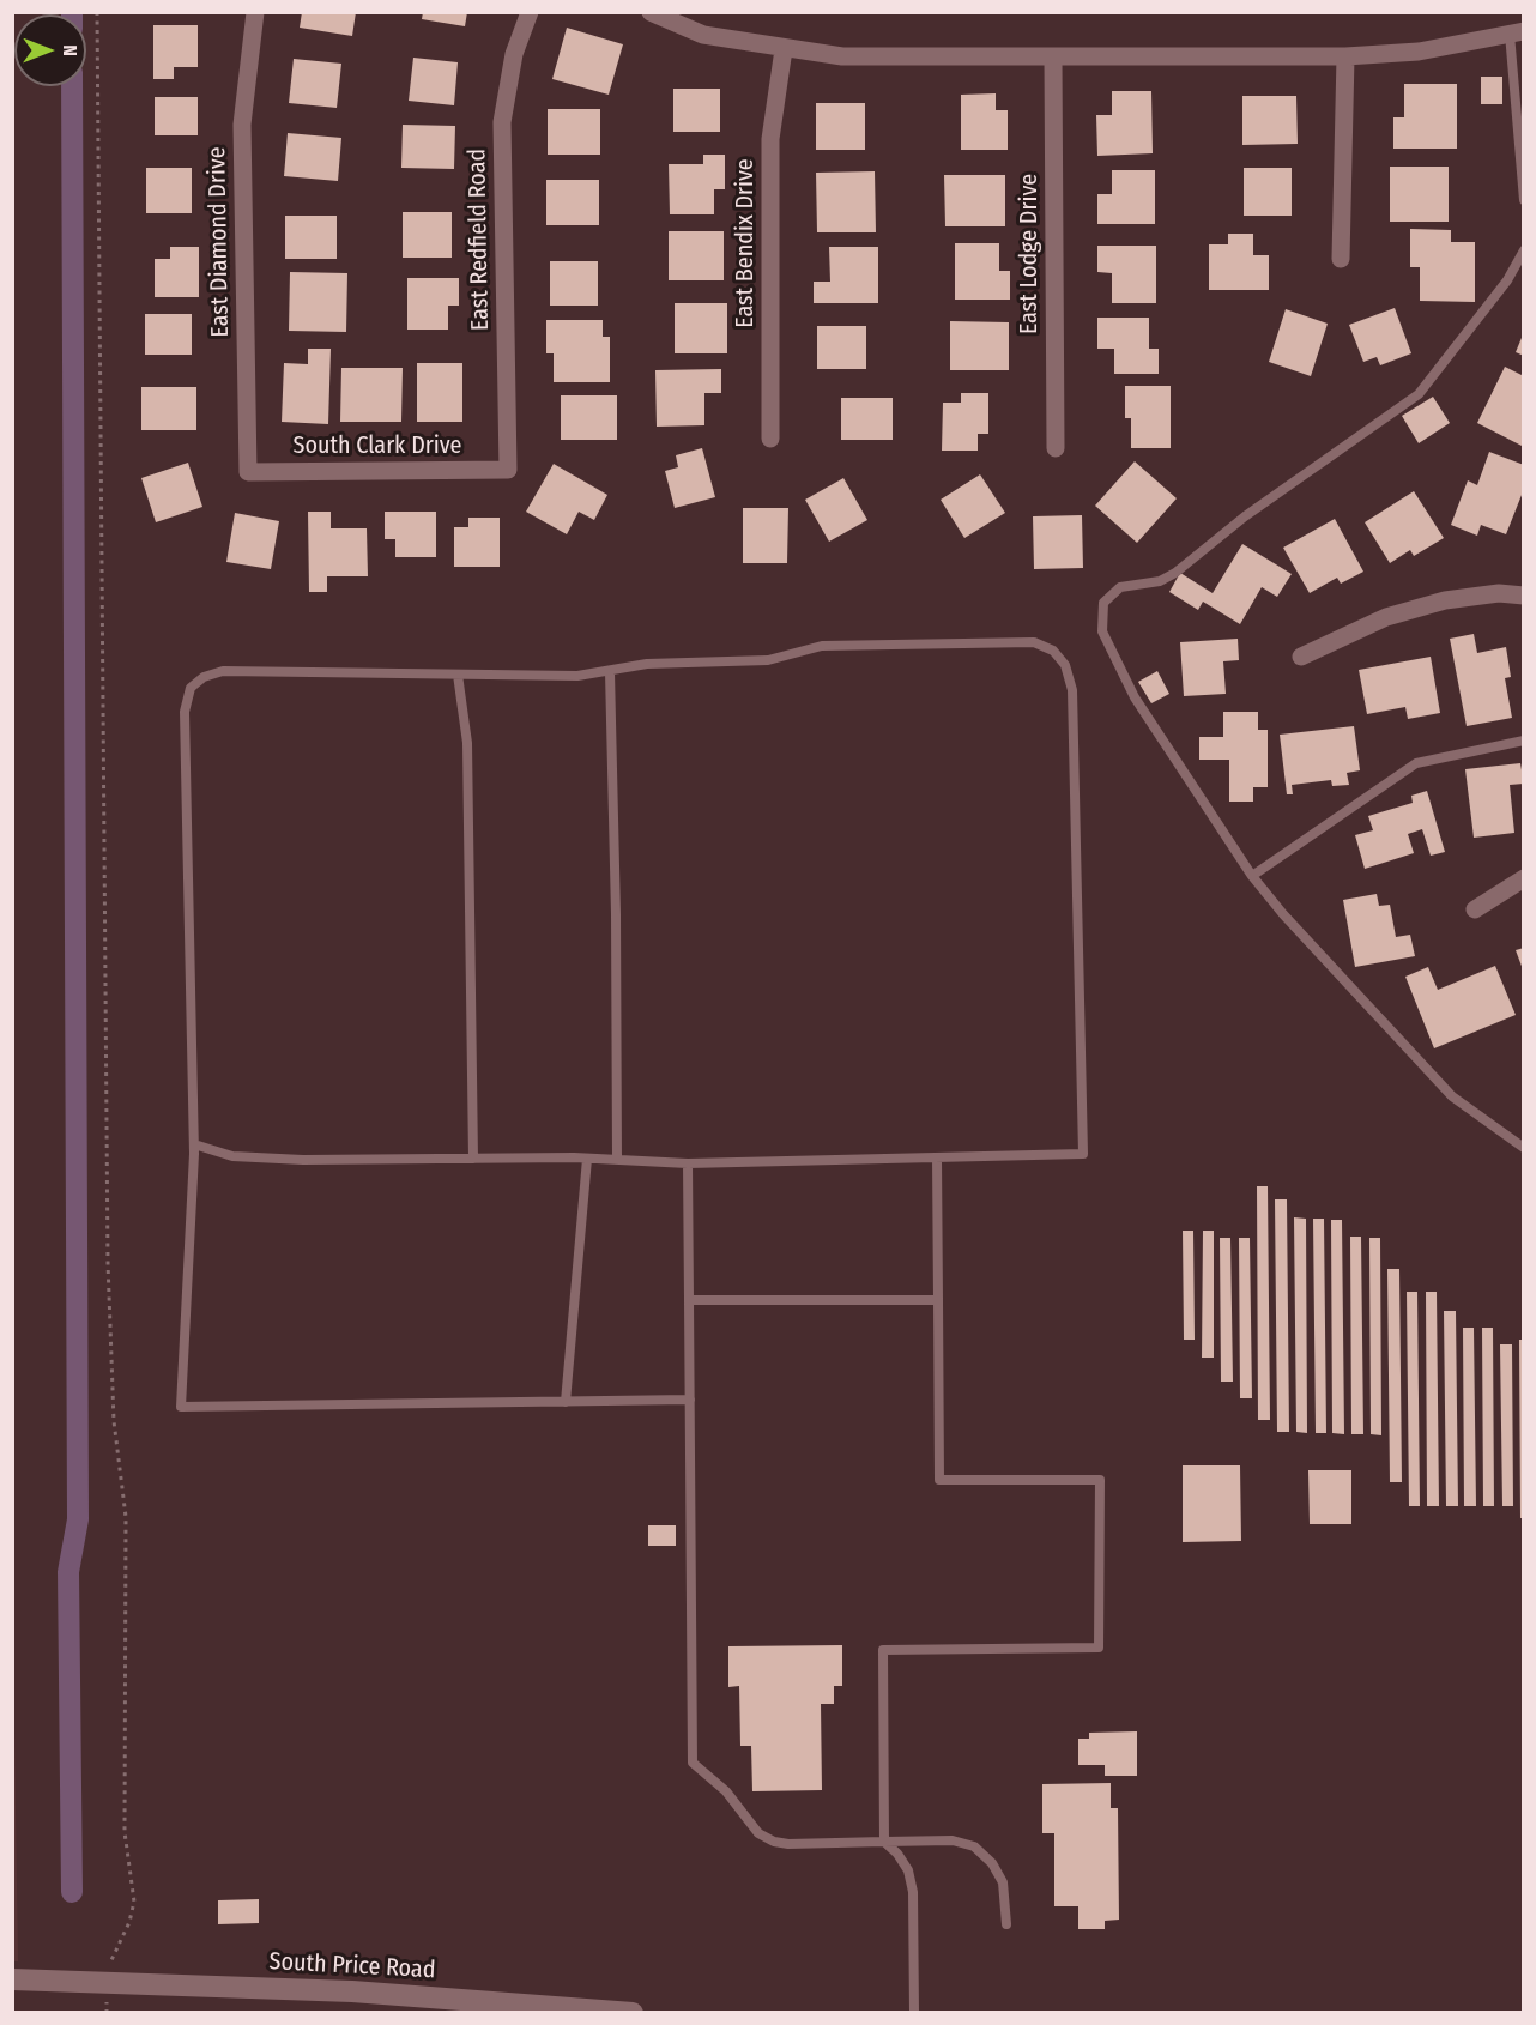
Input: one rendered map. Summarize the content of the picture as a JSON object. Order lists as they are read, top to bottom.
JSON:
{
  "streets": {
    "main road": ["South Price Road"],
    "street": [
      "East Redfield Road",
      "East Diamond Drive",
      "East Bendix Drive",
      "East Lodge Drive",
      "South Clark Drive"
    ]
  },
  "crossings": [
    ["East Redfield Road", "South Clark Drive"],
    ["East Diamond Drive", "South Clark Drive"]
  ],
  "north": "right"
}
